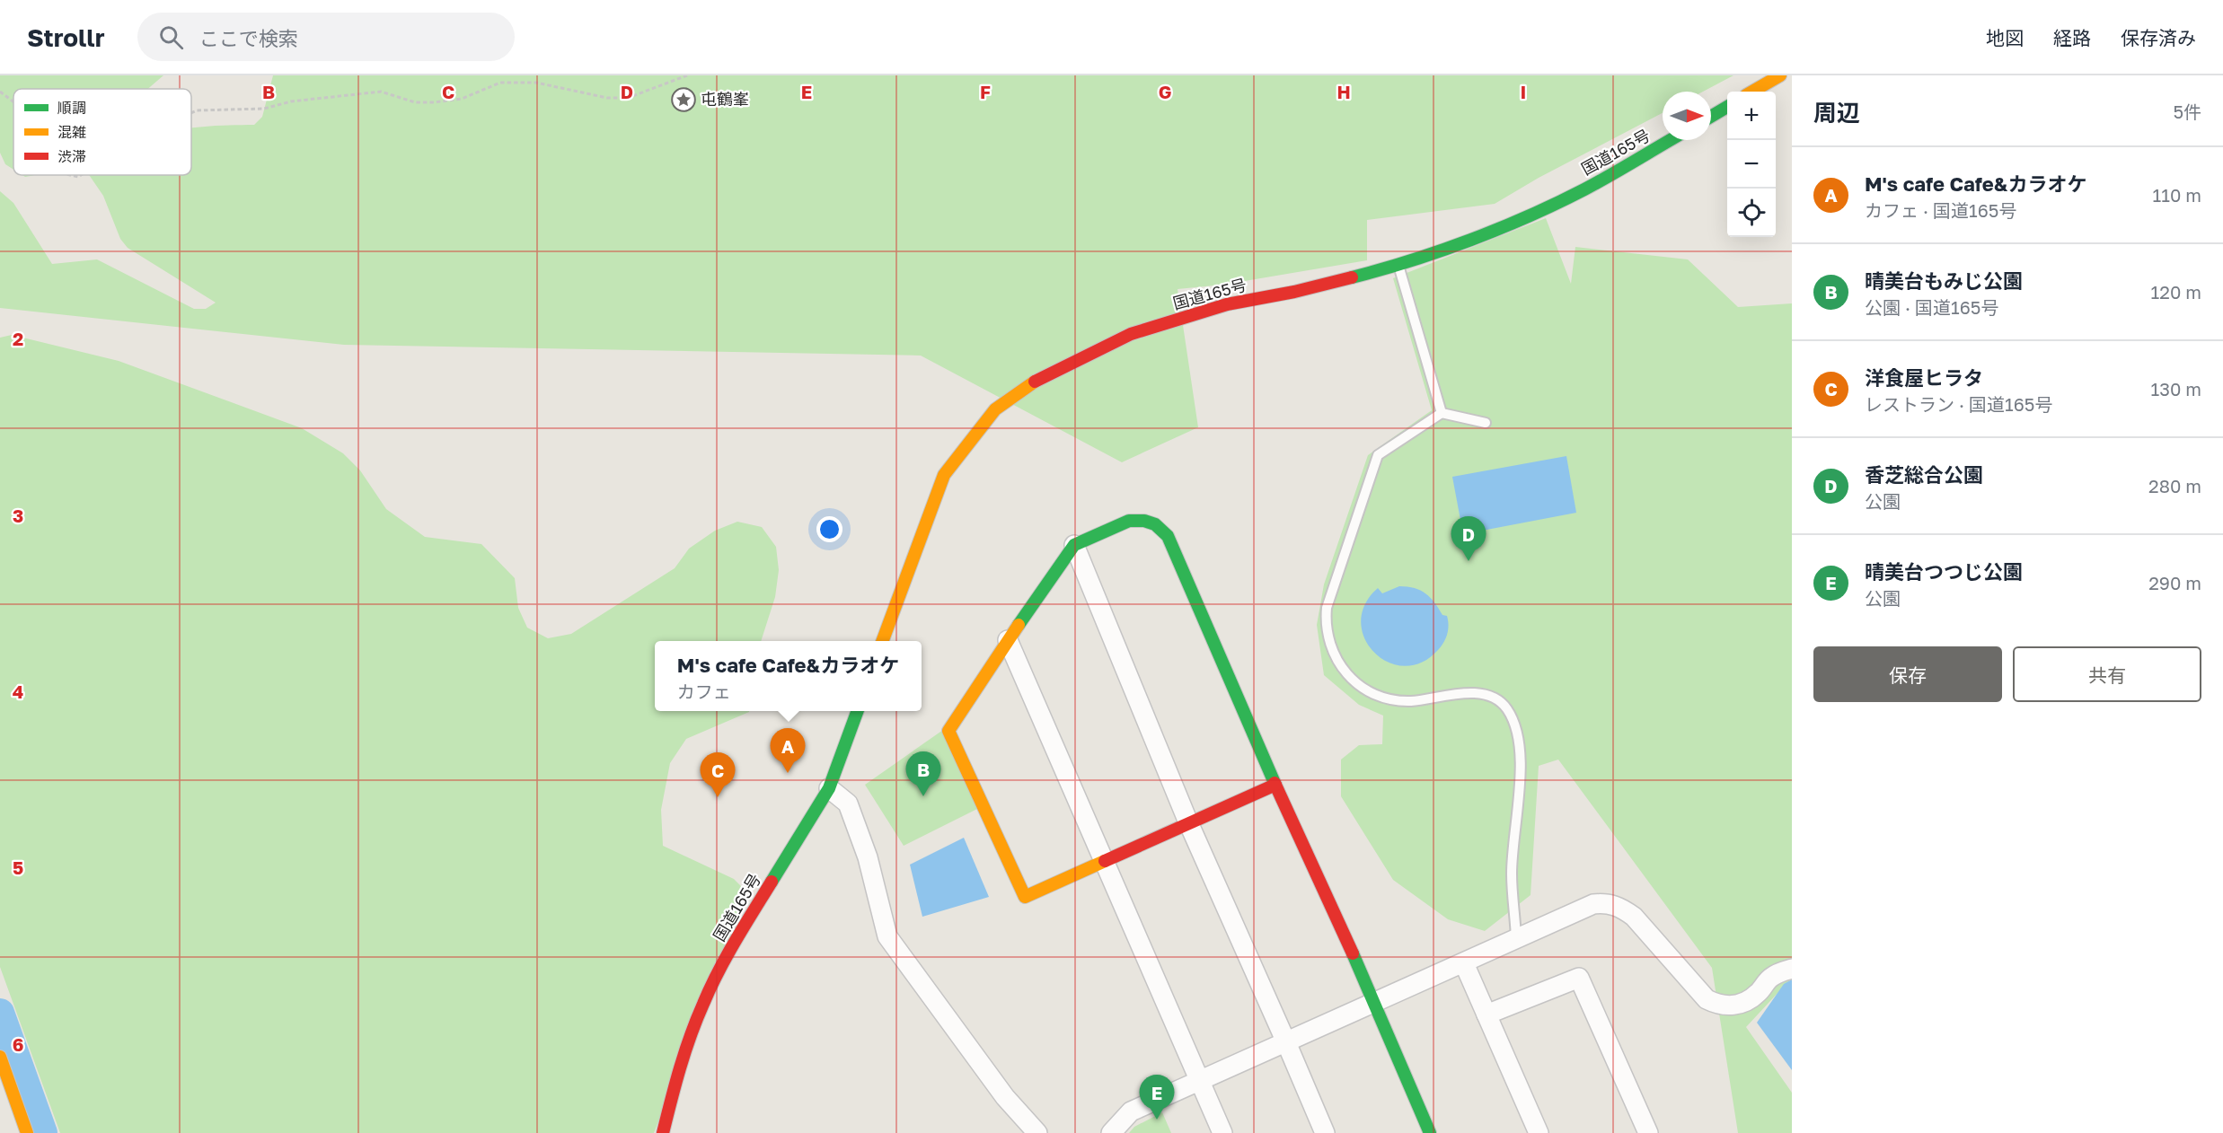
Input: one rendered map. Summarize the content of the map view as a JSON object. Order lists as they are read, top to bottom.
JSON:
{
  "streets": {
    "main road": ["国道165号"]
  },
  "places": {
    "place": ["屯鶴峯"]
  },
  "legend": ["順調", "混雑", "渋滞"],
  "north": "right",
  "page": {
    "header": "Strollr",
    "search": "ここで検索",
    "nav": ["地図", "経路", "保存済み"],
    "heading": ["周辺", "5件"],
    "map_buttons": ["+", "−"],
    "list": [
      {
        "mark": "A",
        "name": "M's cafe Cafe&カラオケ",
        "note": "カフェ · 国道165号",
        "value": "110 m"
      },
      {
        "mark": "B",
        "name": "晴美台もみじ公園",
        "note": "公園 · 国道165号",
        "value": "120 m"
      },
      {
        "mark": "C",
        "name": "洋食屋ヒラタ",
        "note": "レストラン · 国道165号",
        "value": "130 m"
      },
      {
        "mark": "D",
        "name": "香芝総合公園",
        "note": "公園",
        "value": "280 m"
      },
      {
        "mark": "E",
        "name": "晴美台つつじ公園",
        "note": "公園",
        "value": "290 m"
      }
    ],
    "pins": [
      "D",
      "A",
      "B",
      "C",
      "E"
    ],
    "buttons": ["保存", "共有"],
    "popup": ["M's cafe Cafe&カラオケ", "カフェ"]
  },
  "grid": {
    "columns": [
      "B",
      "C",
      "D",
      "E",
      "F",
      "G",
      "H",
      "I"
    ],
    "rows": [
      "2",
      "3",
      "4",
      "5",
      "6"
    ]
  }
}
